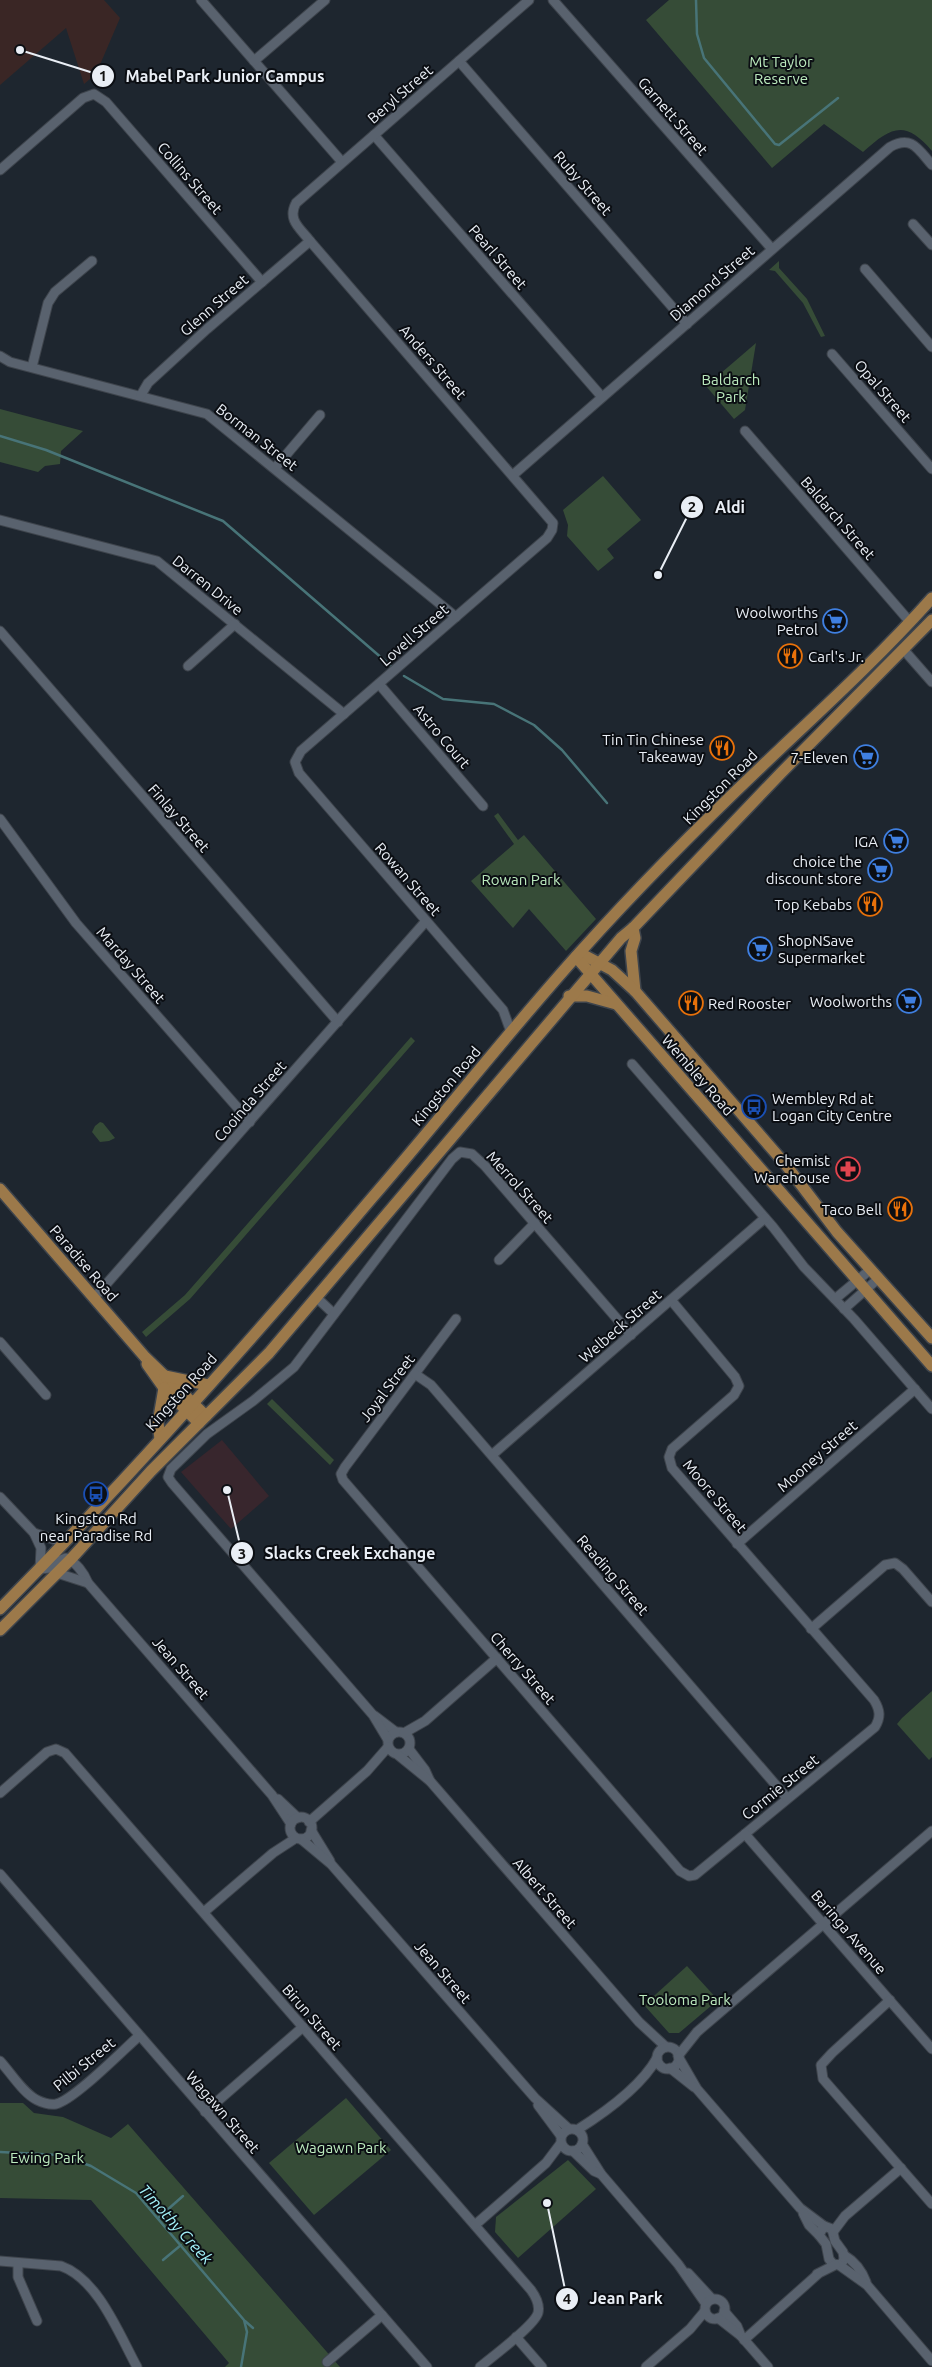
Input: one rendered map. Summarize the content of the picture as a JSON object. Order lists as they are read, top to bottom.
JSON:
{
  "streets": {
    "main road": ["Kingston Road", "Wembley Road", "Paradise Road"],
    "street": [
      "Beryl Street",
      "Garnett Street",
      "Collins Street",
      "Ruby Street",
      "Pearl Street",
      "Diamond Street",
      "Glenn Street",
      "Anders Street",
      "Opal Street",
      "Borman Street",
      "Baldarch Street",
      "Darren Drive",
      "Lovell Street",
      "Astro Court",
      "Finlay Street",
      "Rowan Street",
      "Marday Street",
      "Cooinda Street",
      "Merrol Street",
      "Welbeck Street",
      "Joyal Street",
      "Mooney Street",
      "Moore Street",
      "Reading Street",
      "Jean Street",
      "Cherry Street",
      "Cormie Street",
      "Albert Street",
      "Baringa Avenue",
      "Birun Street",
      "Pilbi Street",
      "Wagawn Street"
    ]
  },
  "crossings": [
    ["Beryl Street", "Ruby Street"],
    ["Beryl Street", "Pearl Street"],
    ["Beryl Street", "Anders Street"],
    ["Garnett Street", "Diamond Street"],
    ["Collins Street", "Glenn Street"],
    ["Ruby Street", "Diamond Street"],
    ["Pearl Street", "Diamond Street"],
    ["Diamond Street", "Anders Street"],
    ["Glenn Street", "Anders Street"],
    ["Glenn Street", "Borman Street"],
    ["Anders Street", "Lovell Street"],
    ["Borman Street", "Lovell Street"],
    ["Baldarch Street", "Kingston Road"],
    ["Darren Drive", "Lovell Street"],
    ["Lovell Street", "Astro Court"],
    ["Lovell Street", "Rowan Street"],
    ["Kingston Road", "Rowan Street"],
    ["Kingston Road", "Wembley Road"],
    ["Kingston Road", "Paradise Road"],
    ["Finlay Street", "Cooinda Street"],
    ["Rowan Street", "Cooinda Street"],
    ["Marday Street", "Cooinda Street"],
    ["Cooinda Street", "Paradise Road"],
    ["Merrol Street", "Welbeck Street"],
    ["Merrol Street", "Albert Street"],
    ["Welbeck Street", "Moore Street"],
    ["Welbeck Street", "Reading Street"],
    ["Joyal Street", "Reading Street"],
    ["Joyal Street", "Cherry Street"],
    ["Mooney Street", "Moore Street"],
    ["Moore Street", "Cormie Street"],
    ["Reading Street", "Cormie Street"],
    ["Cherry Street", "Cormie Street"],
    ["Cormie Street", "Baringa Avenue"],
    ["Pilbi Street", "Wagawn Street"]
  ],
  "water": ["Timothy Creek"],
  "parks": [
    "Mt Taylor Reserve",
    "Baldarch Park",
    "Rowan Park",
    "Tooloma Park",
    "Wagawn Park",
    "Ewing Park"
  ],
  "places": {
    "other": [
      "Mabel Park Junior Campus",
      "Aldi",
      "Slacks Creek Exchange",
      "Jean Park"
    ],
    "supermarket": [
      "Woolworths Petrol",
      "7-Eleven",
      "IGA",
      "choice the discount store",
      "ShopNSave Supermarket",
      "Woolworths"
    ],
    "restaurant": [
      "Carl's Jr.",
      "Tin Tin Chinese Takeaway",
      "Top Kebabs",
      "Red Rooster",
      "Taco Bell"
    ],
    "bus stop": ["Wembley Rd at Logan City Centre", "Kingston Rd near Paradise Rd"],
    "pharmacy": ["Chemist Warehouse"]
  }
}
